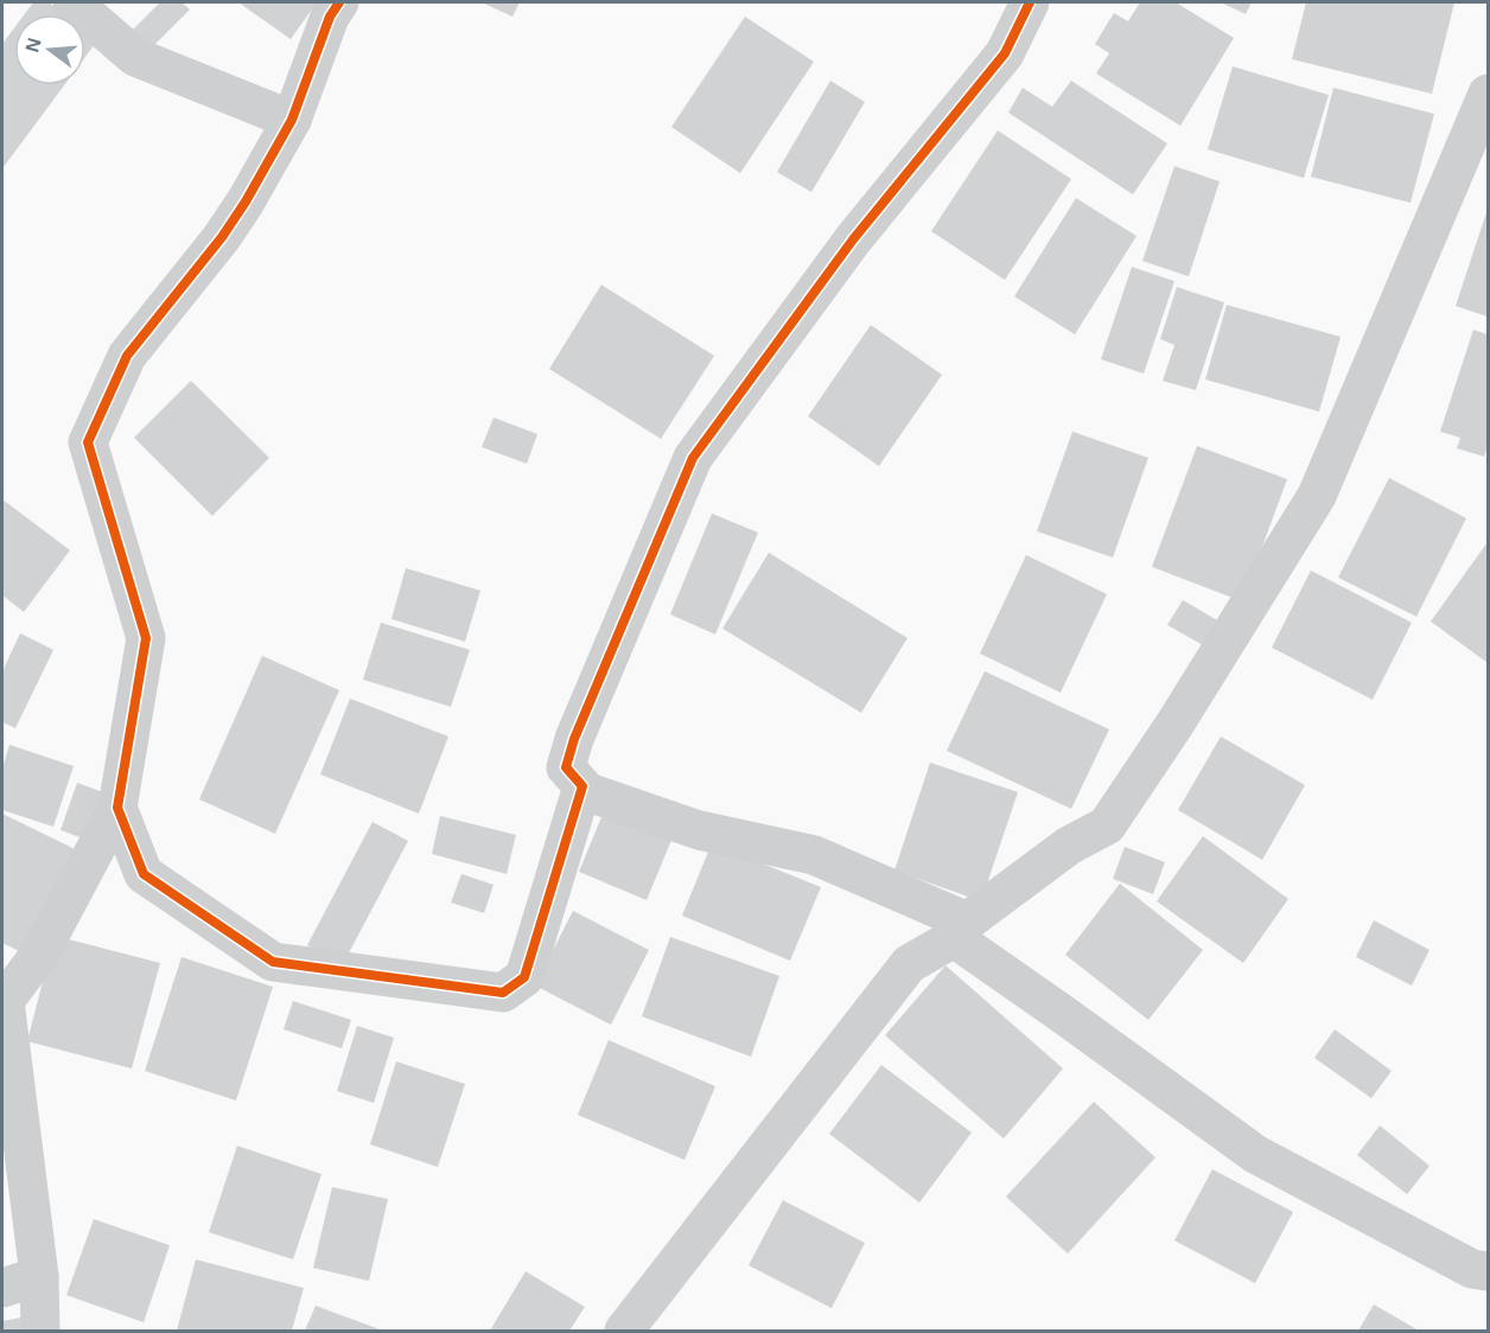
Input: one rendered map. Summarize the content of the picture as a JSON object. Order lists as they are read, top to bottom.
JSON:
{
  "north": "left"
}
